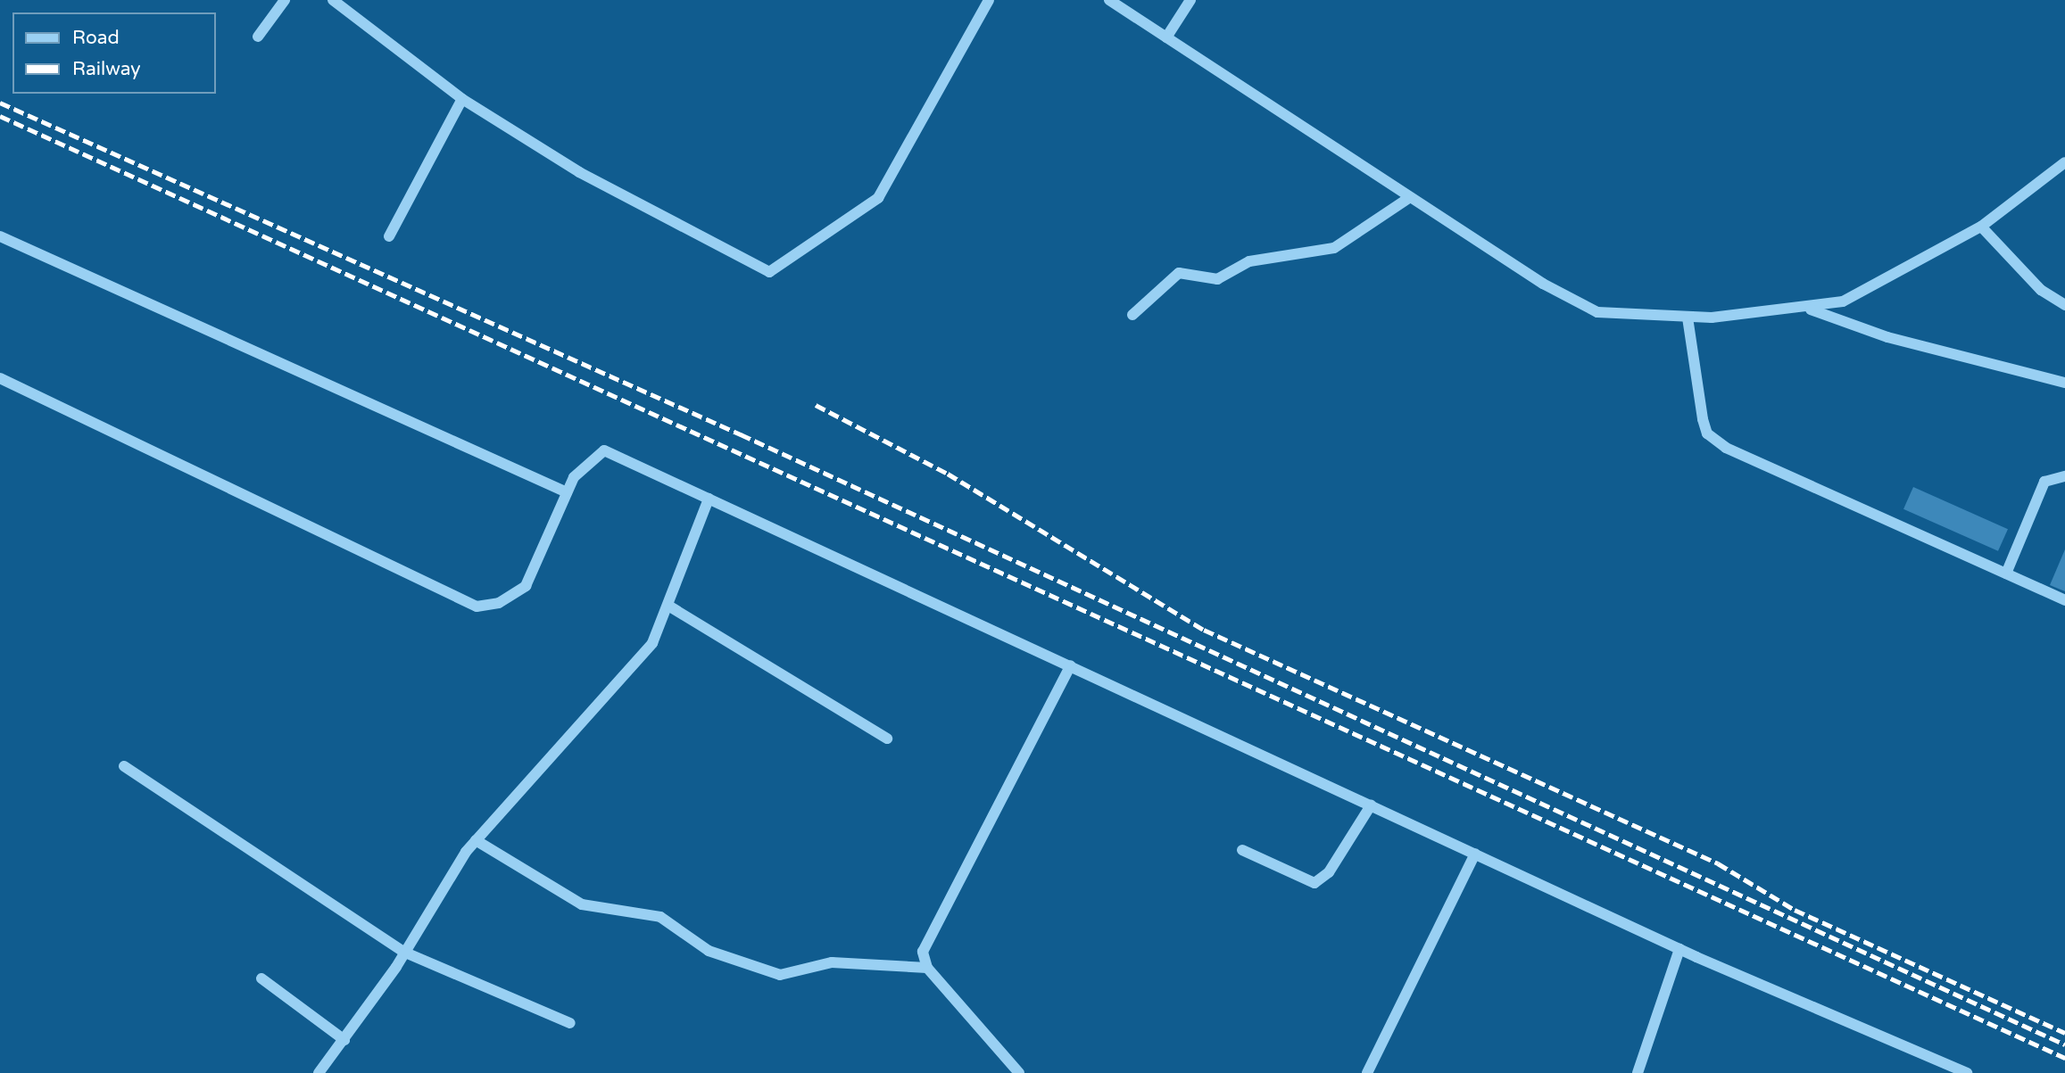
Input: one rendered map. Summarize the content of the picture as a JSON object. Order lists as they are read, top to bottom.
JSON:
{
  "legend": ["Road", "Railway"]
}
